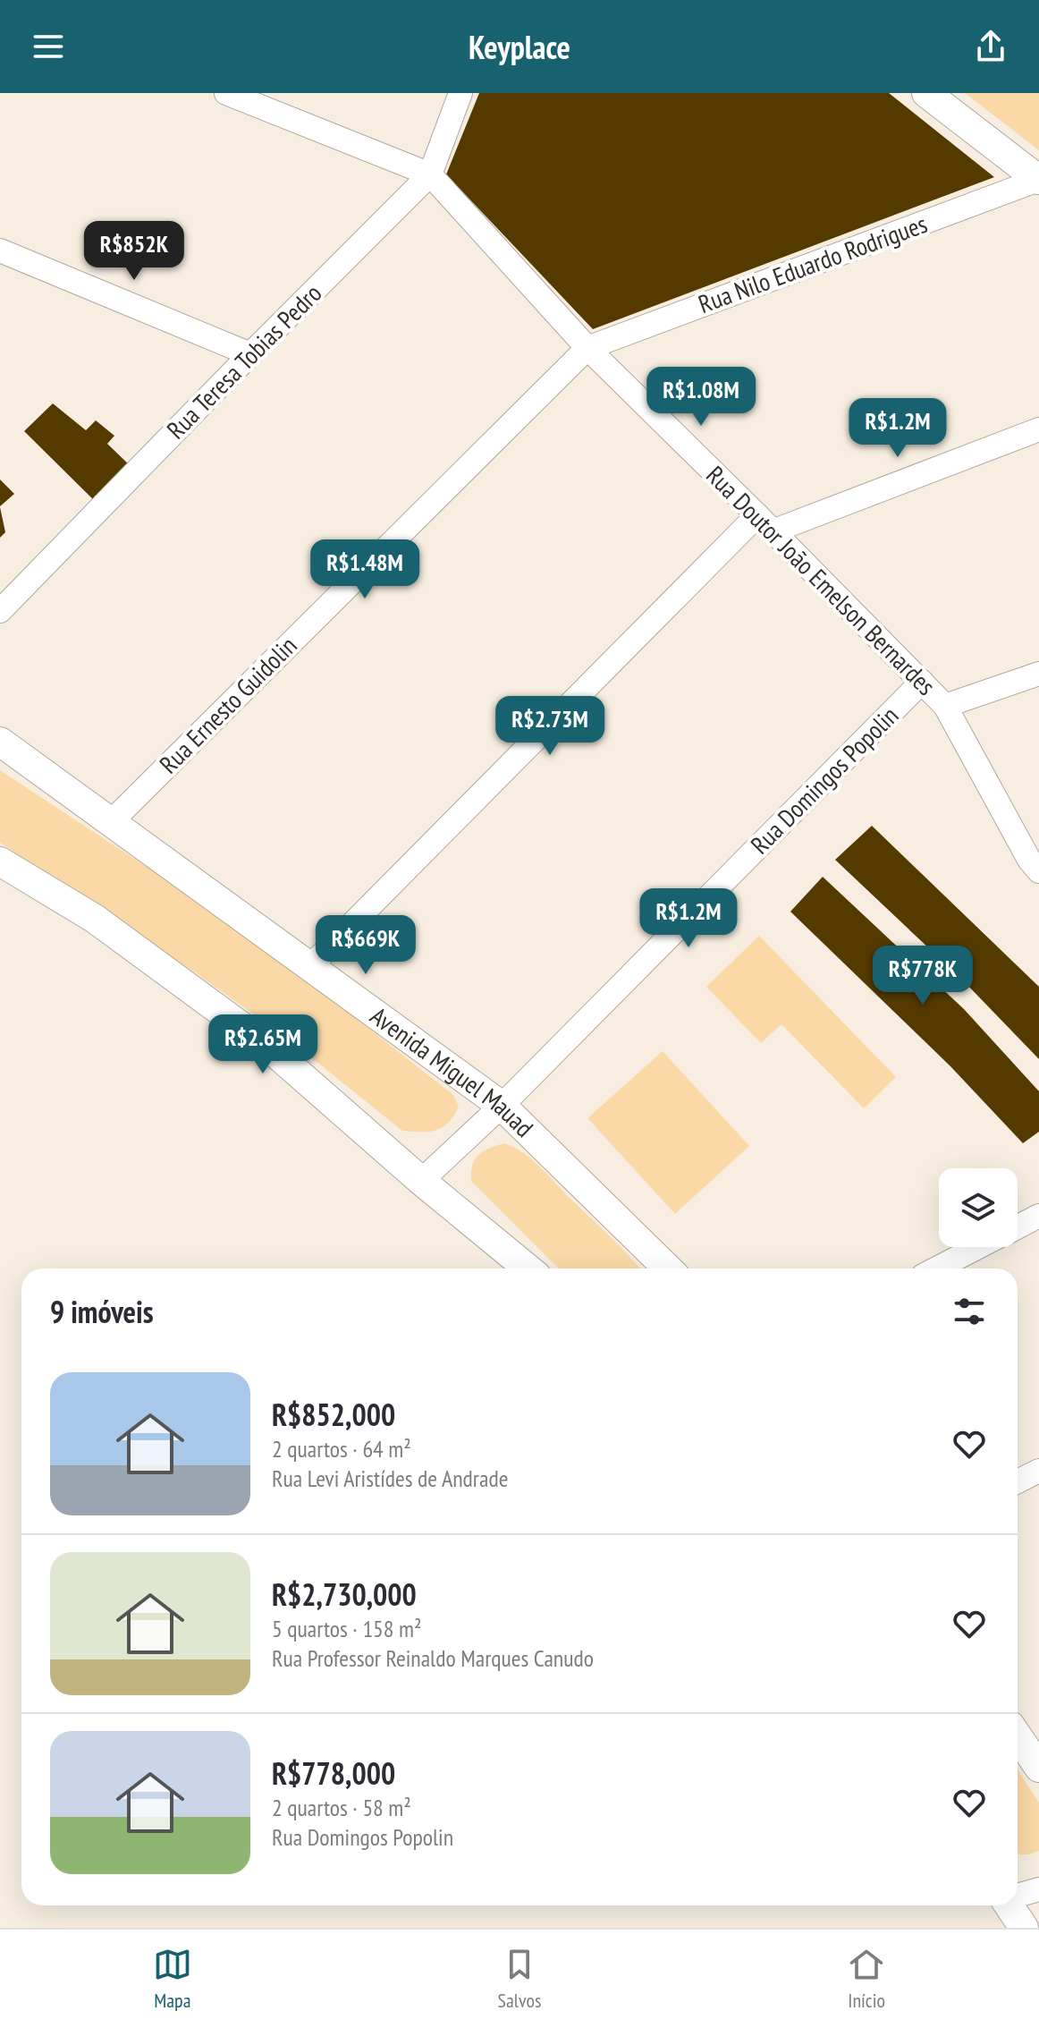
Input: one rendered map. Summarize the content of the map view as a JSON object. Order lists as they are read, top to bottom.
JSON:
{
  "streets": {
    "street": [
      "Rua Nilo Eduardo Rodrigues",
      "Rua Teresa Tobias Pedro",
      "Rua Doutor João Emelson Bernardes",
      "Rua Ernesto Guidolin",
      "Rua Domingos Popolin",
      "Avenida Miguel Mauad"
    ]
  },
  "crossings": [
    ["Rua Nilo Eduardo Rodrigues", "Rua Doutor João Emelson Bernardes"],
    ["Rua Nilo Eduardo Rodrigues", "Rua Ernesto Guidolin"],
    ["Rua Teresa Tobias Pedro", "Rua Doutor João Emelson Bernardes"],
    ["Rua Doutor João Emelson Bernardes", "Rua Ernesto Guidolin"],
    ["Rua Doutor João Emelson Bernardes", "Rua Domingos Popolin"],
    ["Rua Ernesto Guidolin", "Avenida Miguel Mauad"],
    ["Rua Domingos Popolin", "Avenida Miguel Mauad"]
  ],
  "page": {
    "header": "Keyplace",
    "price": [
      "R$852K",
      "R$1.08M",
      "R$1.2M",
      "R$1.48M",
      "R$2.73M",
      "R$1.2M",
      "R$669K",
      "R$778K",
      "R$2.65M"
    ],
    "heading": "9 imóveis",
    "list": [
      {
        "name": "R$852,000",
        "note": "2 quartos · 64 m² · Rua Levi Aristídes de Andrade"
      },
      {
        "name": "R$2,730,000",
        "note": "5 quartos · 158 m² · Rua Professor Reinaldo Marques Canudo"
      },
      {
        "name": "R$778,000",
        "note": "2 quartos · 58 m² · Rua Domingos Popolin"
      }
    ],
    "tabs": ["Mapa", "Salvos", "Início"]
  }
}
